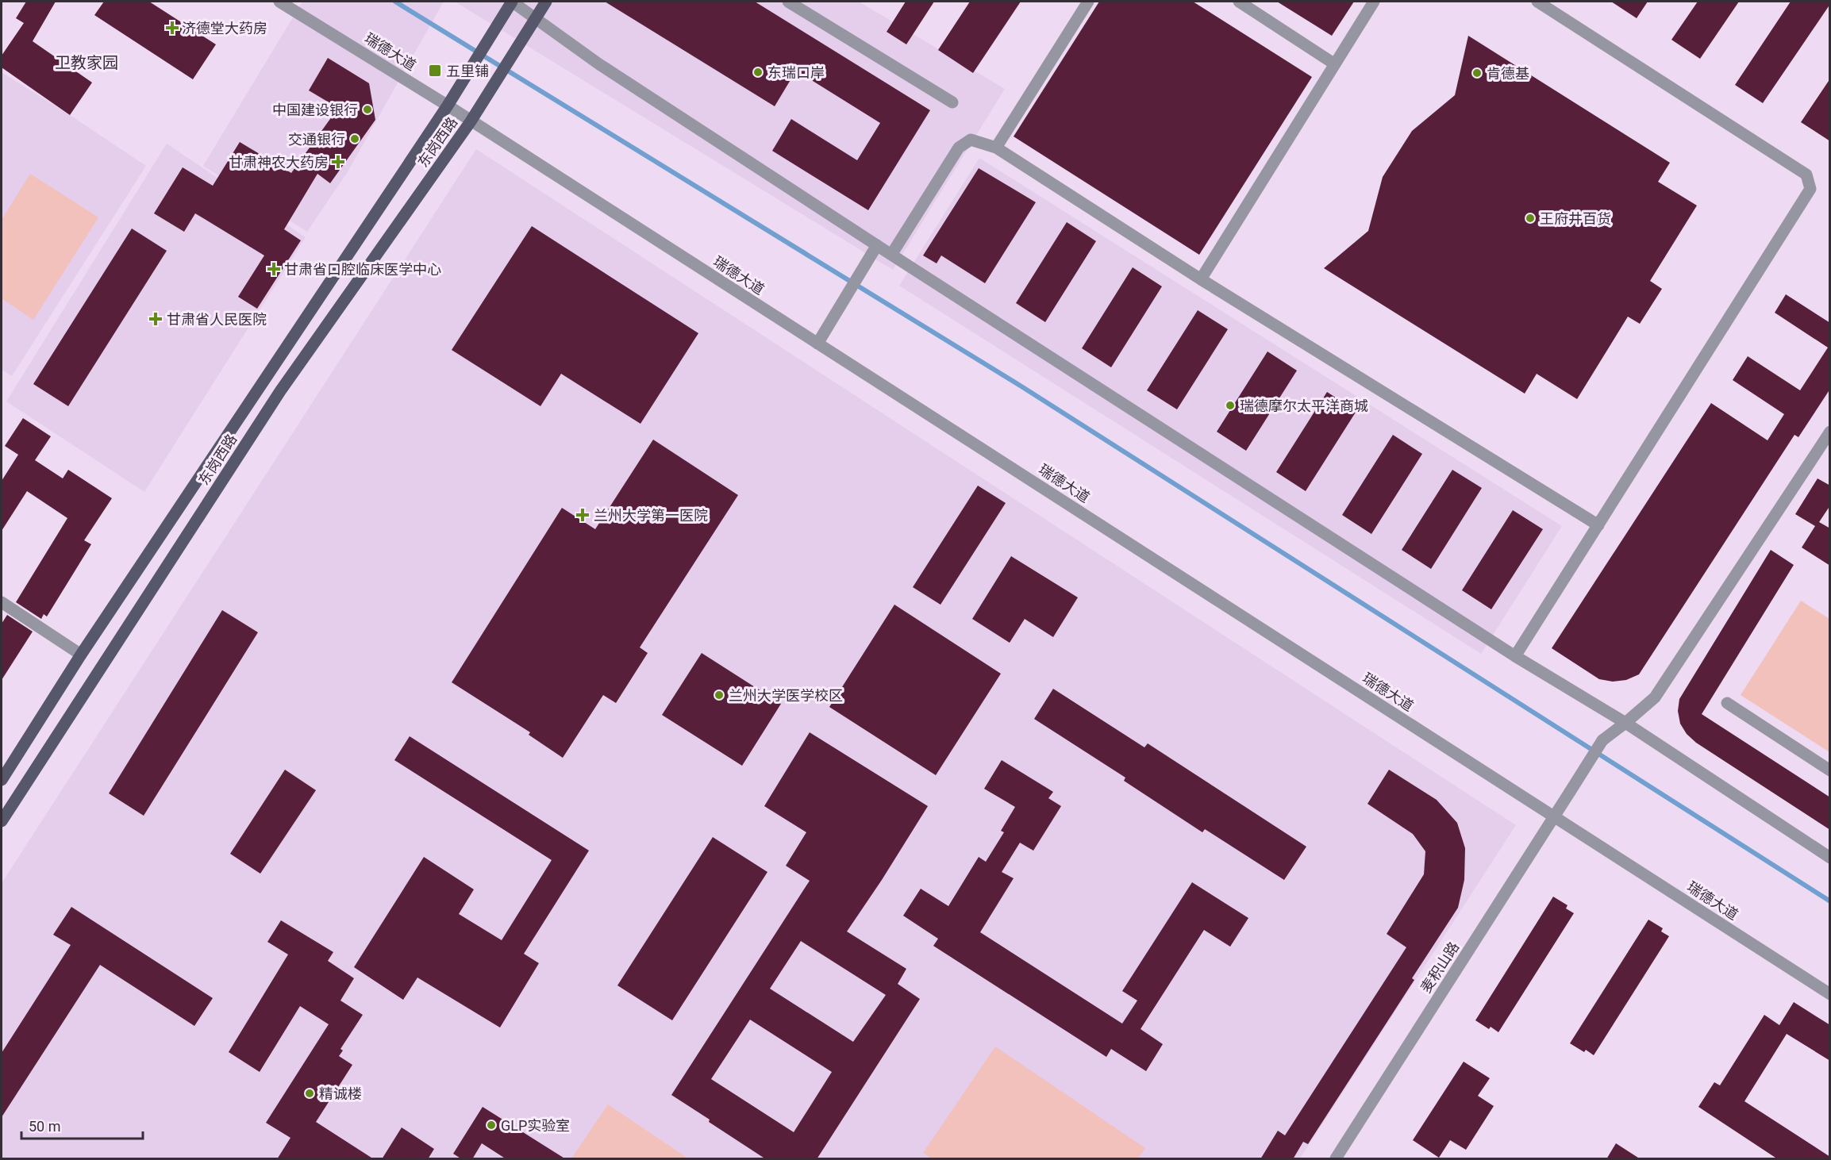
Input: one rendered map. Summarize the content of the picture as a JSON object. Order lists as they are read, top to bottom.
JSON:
{
  "streets": {
    "main road": ["东岗西路"],
    "street": ["瑞德大道", "麦积山路"]
  },
  "crossings": [
    ["瑞德大道", "东岗西路"],
    ["瑞德大道", "麦积山路"]
  ],
  "districts": ["卫教家园"],
  "places": {
    "health": [
      "济德堂大药房",
      "甘肃神农大药房",
      "甘肃省口腔临床医学中心",
      "甘肃省人民医院",
      "兰州大学第一医院"
    ],
    "transit": ["五里铺"],
    "other": [
      "东瑞口岸",
      "肯德基",
      "中国建设银行",
      "交通银行",
      "王府井百货",
      "瑞德摩尔太平洋商城",
      "兰州大学医学校区",
      "精诚楼",
      "GLP实验室"
    ]
  },
  "scale_bar": "50 m"
}
